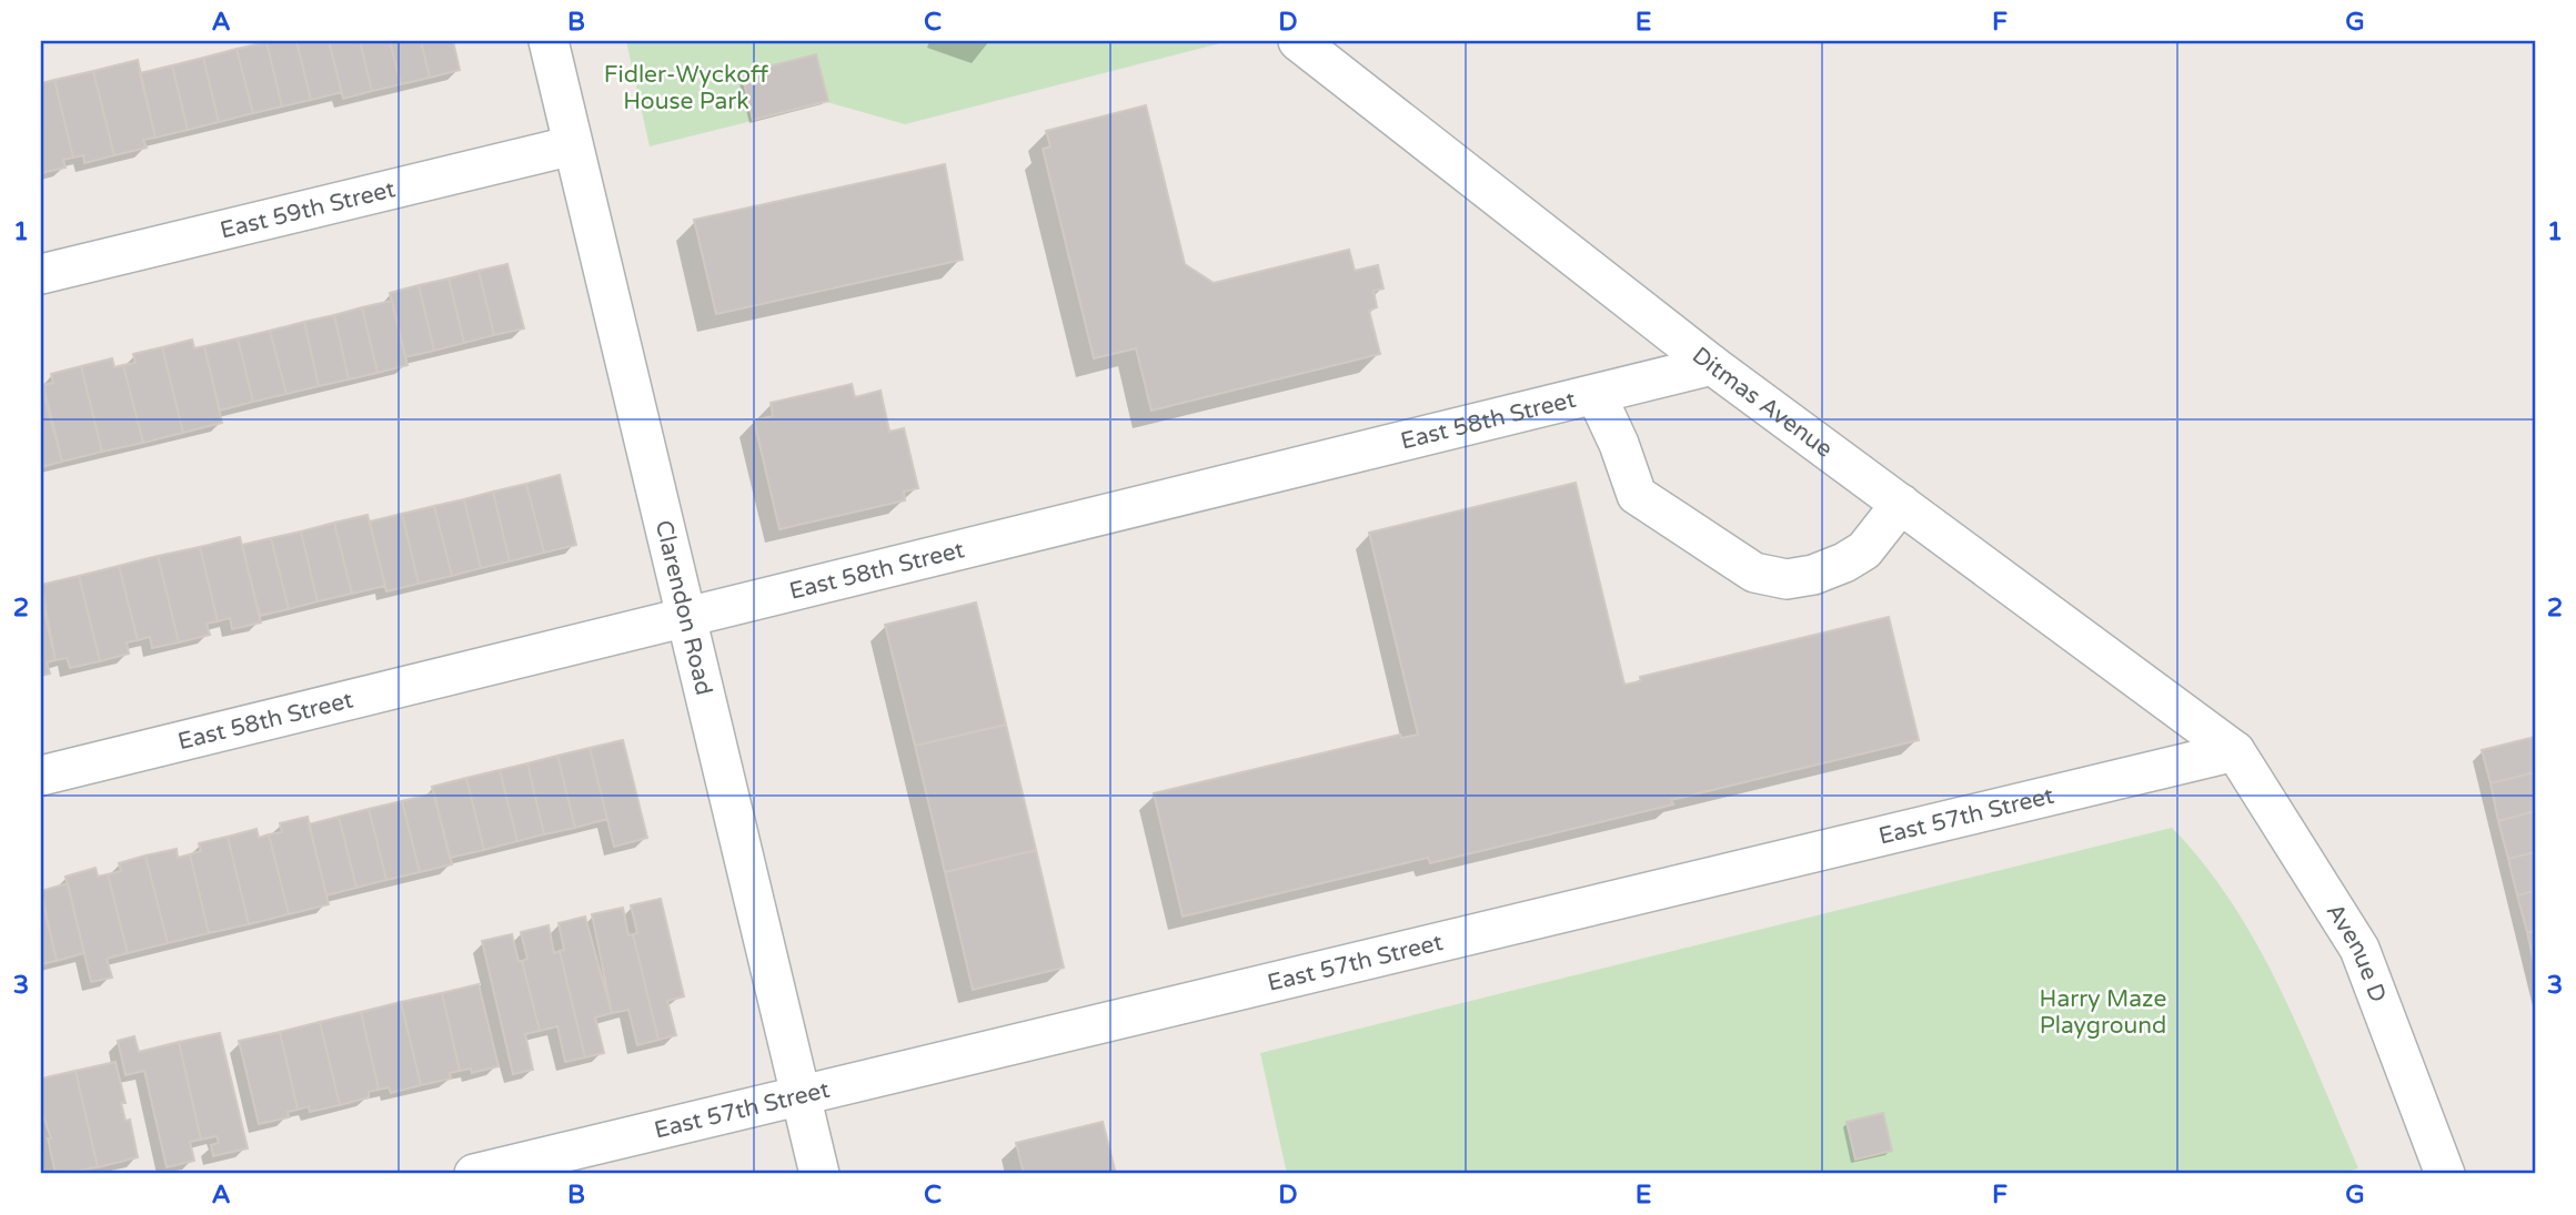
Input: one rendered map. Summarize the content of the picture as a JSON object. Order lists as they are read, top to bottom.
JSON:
{
  "streets": {
    "street": [
      "East 59th Street",
      "Ditmas Avenue",
      "East 58th Street",
      "Clarendon Road",
      "East 57th Street",
      "Avenue D"
    ]
  },
  "crossings": [
    ["East 59th Street", "Clarendon Road"],
    ["Ditmas Avenue", "East 58th Street"],
    ["Ditmas Avenue", "East 57th Street"],
    ["Ditmas Avenue", "Avenue D"],
    ["East 58th Street", "Clarendon Road"],
    ["Clarendon Road", "East 57th Street"],
    ["East 57th Street", "Avenue D"]
  ],
  "parks": ["Fidler-Wyckoff House Park", "Harry Maze Playground"],
  "grid": {
    "columns": [
      "A",
      "B",
      "C",
      "D",
      "E",
      "F",
      "G"
    ],
    "rows": ["1", "2", "3"]
  }
}
